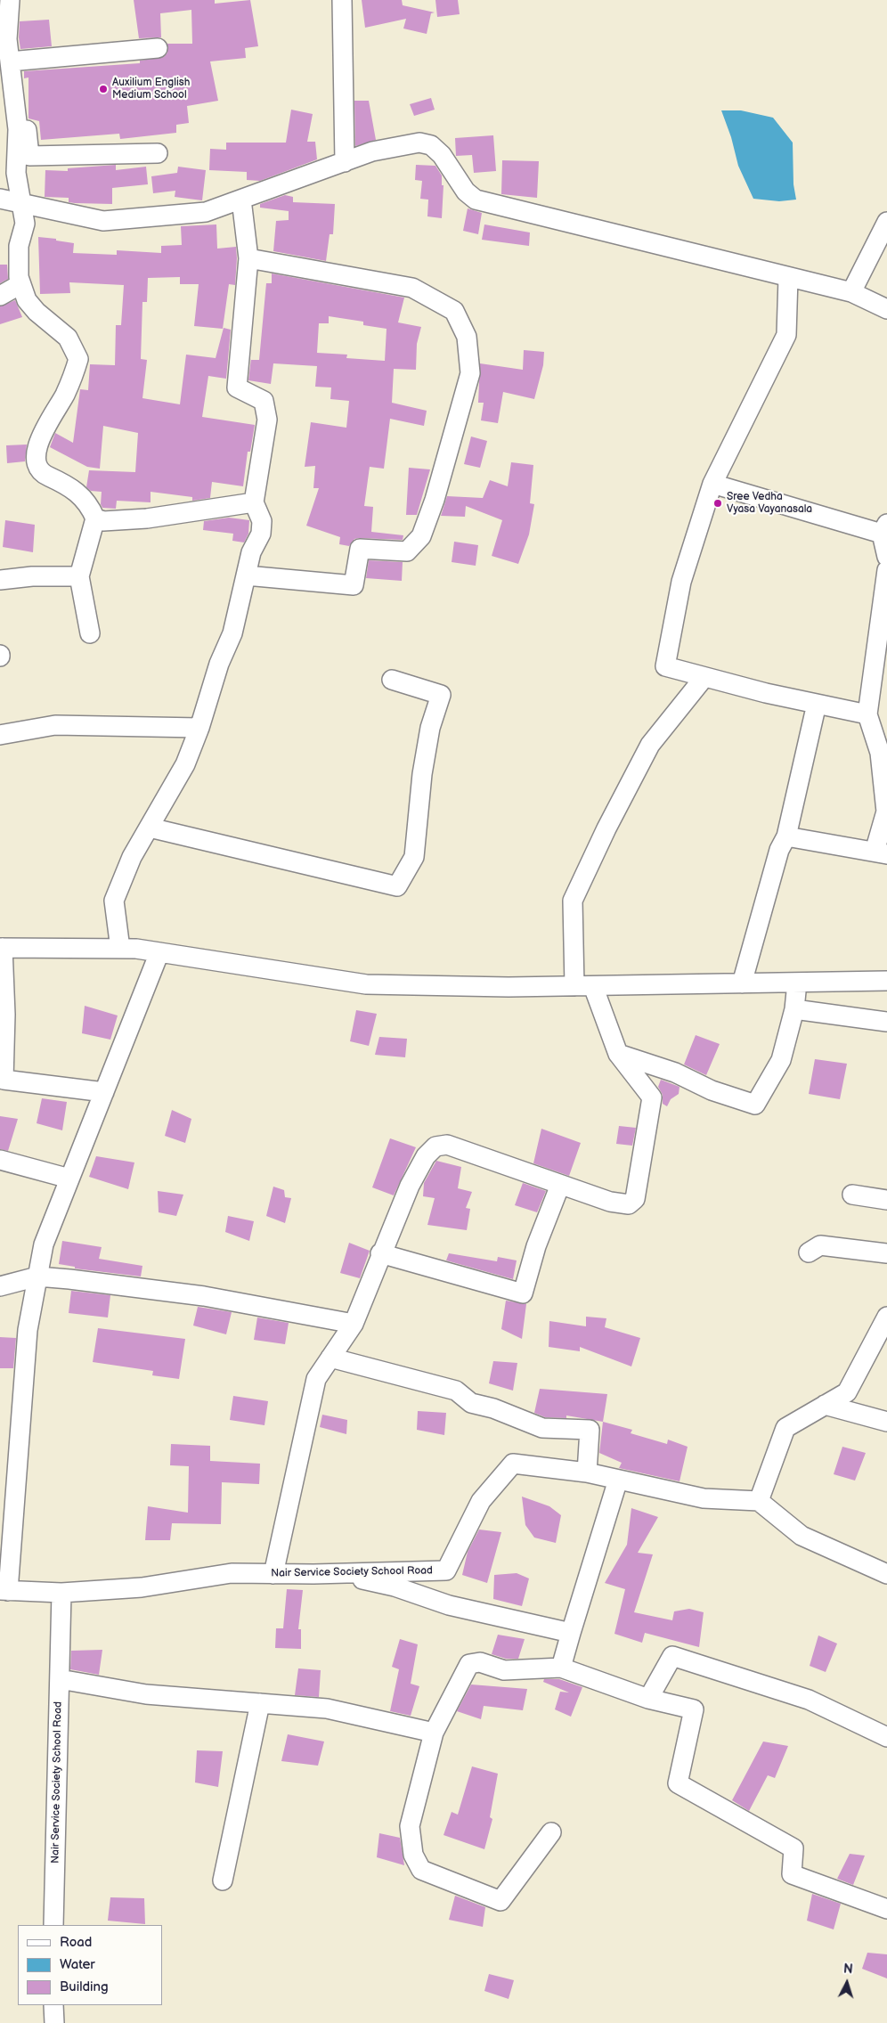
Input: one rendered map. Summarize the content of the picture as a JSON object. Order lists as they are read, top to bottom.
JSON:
{
  "streets": {
    "street": ["Nair Service Society School Road"]
  },
  "places": ["Auxilium English Medium School", "Sree Vedha Vyasa Vayanasala"],
  "legend": ["Road", "Water", "Building"],
  "north": "top"
}
